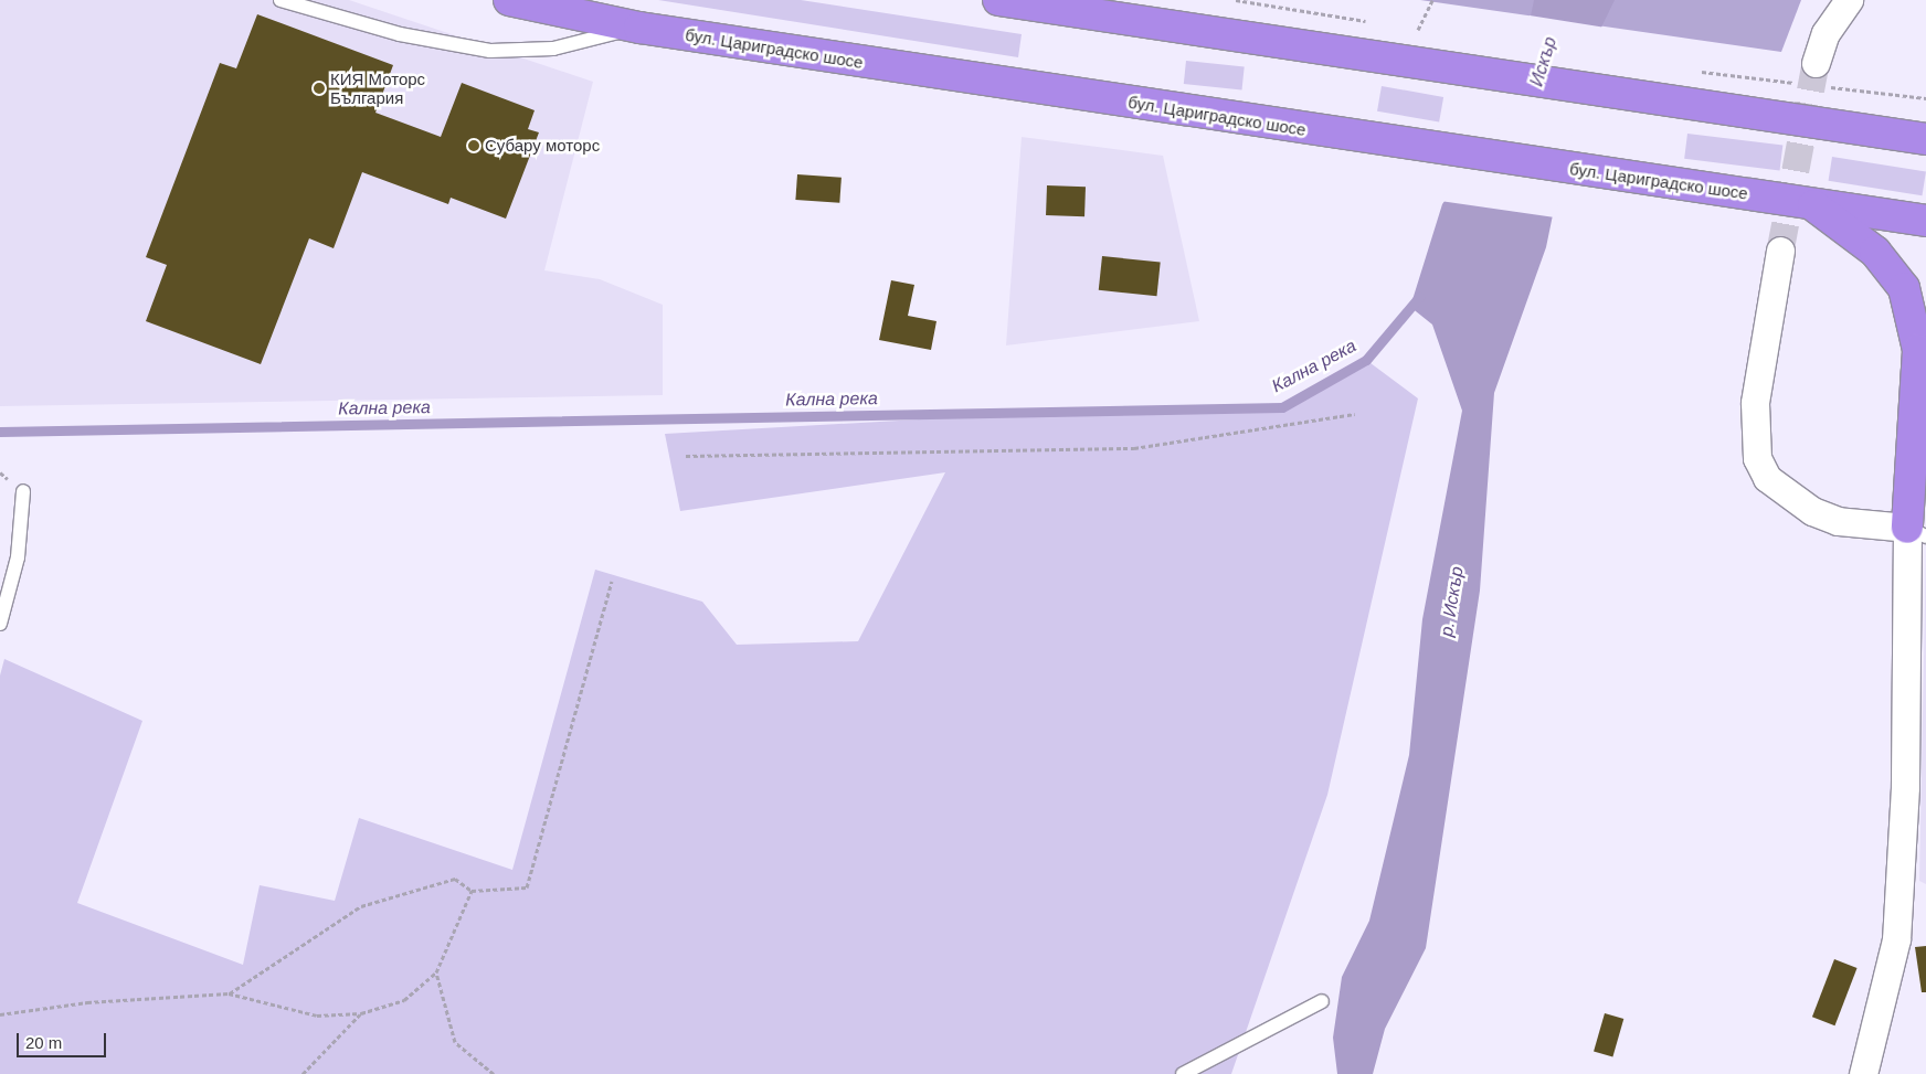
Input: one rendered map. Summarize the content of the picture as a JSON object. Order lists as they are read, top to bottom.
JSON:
{
  "streets": {
    "highway": ["бул. Цариградско шосе"]
  },
  "water": ["Искър", "Кална река", "р. Искър"],
  "places": ["КИЯ Моторс България", "Субару моторс"],
  "scale_bar": "20 m"
}
